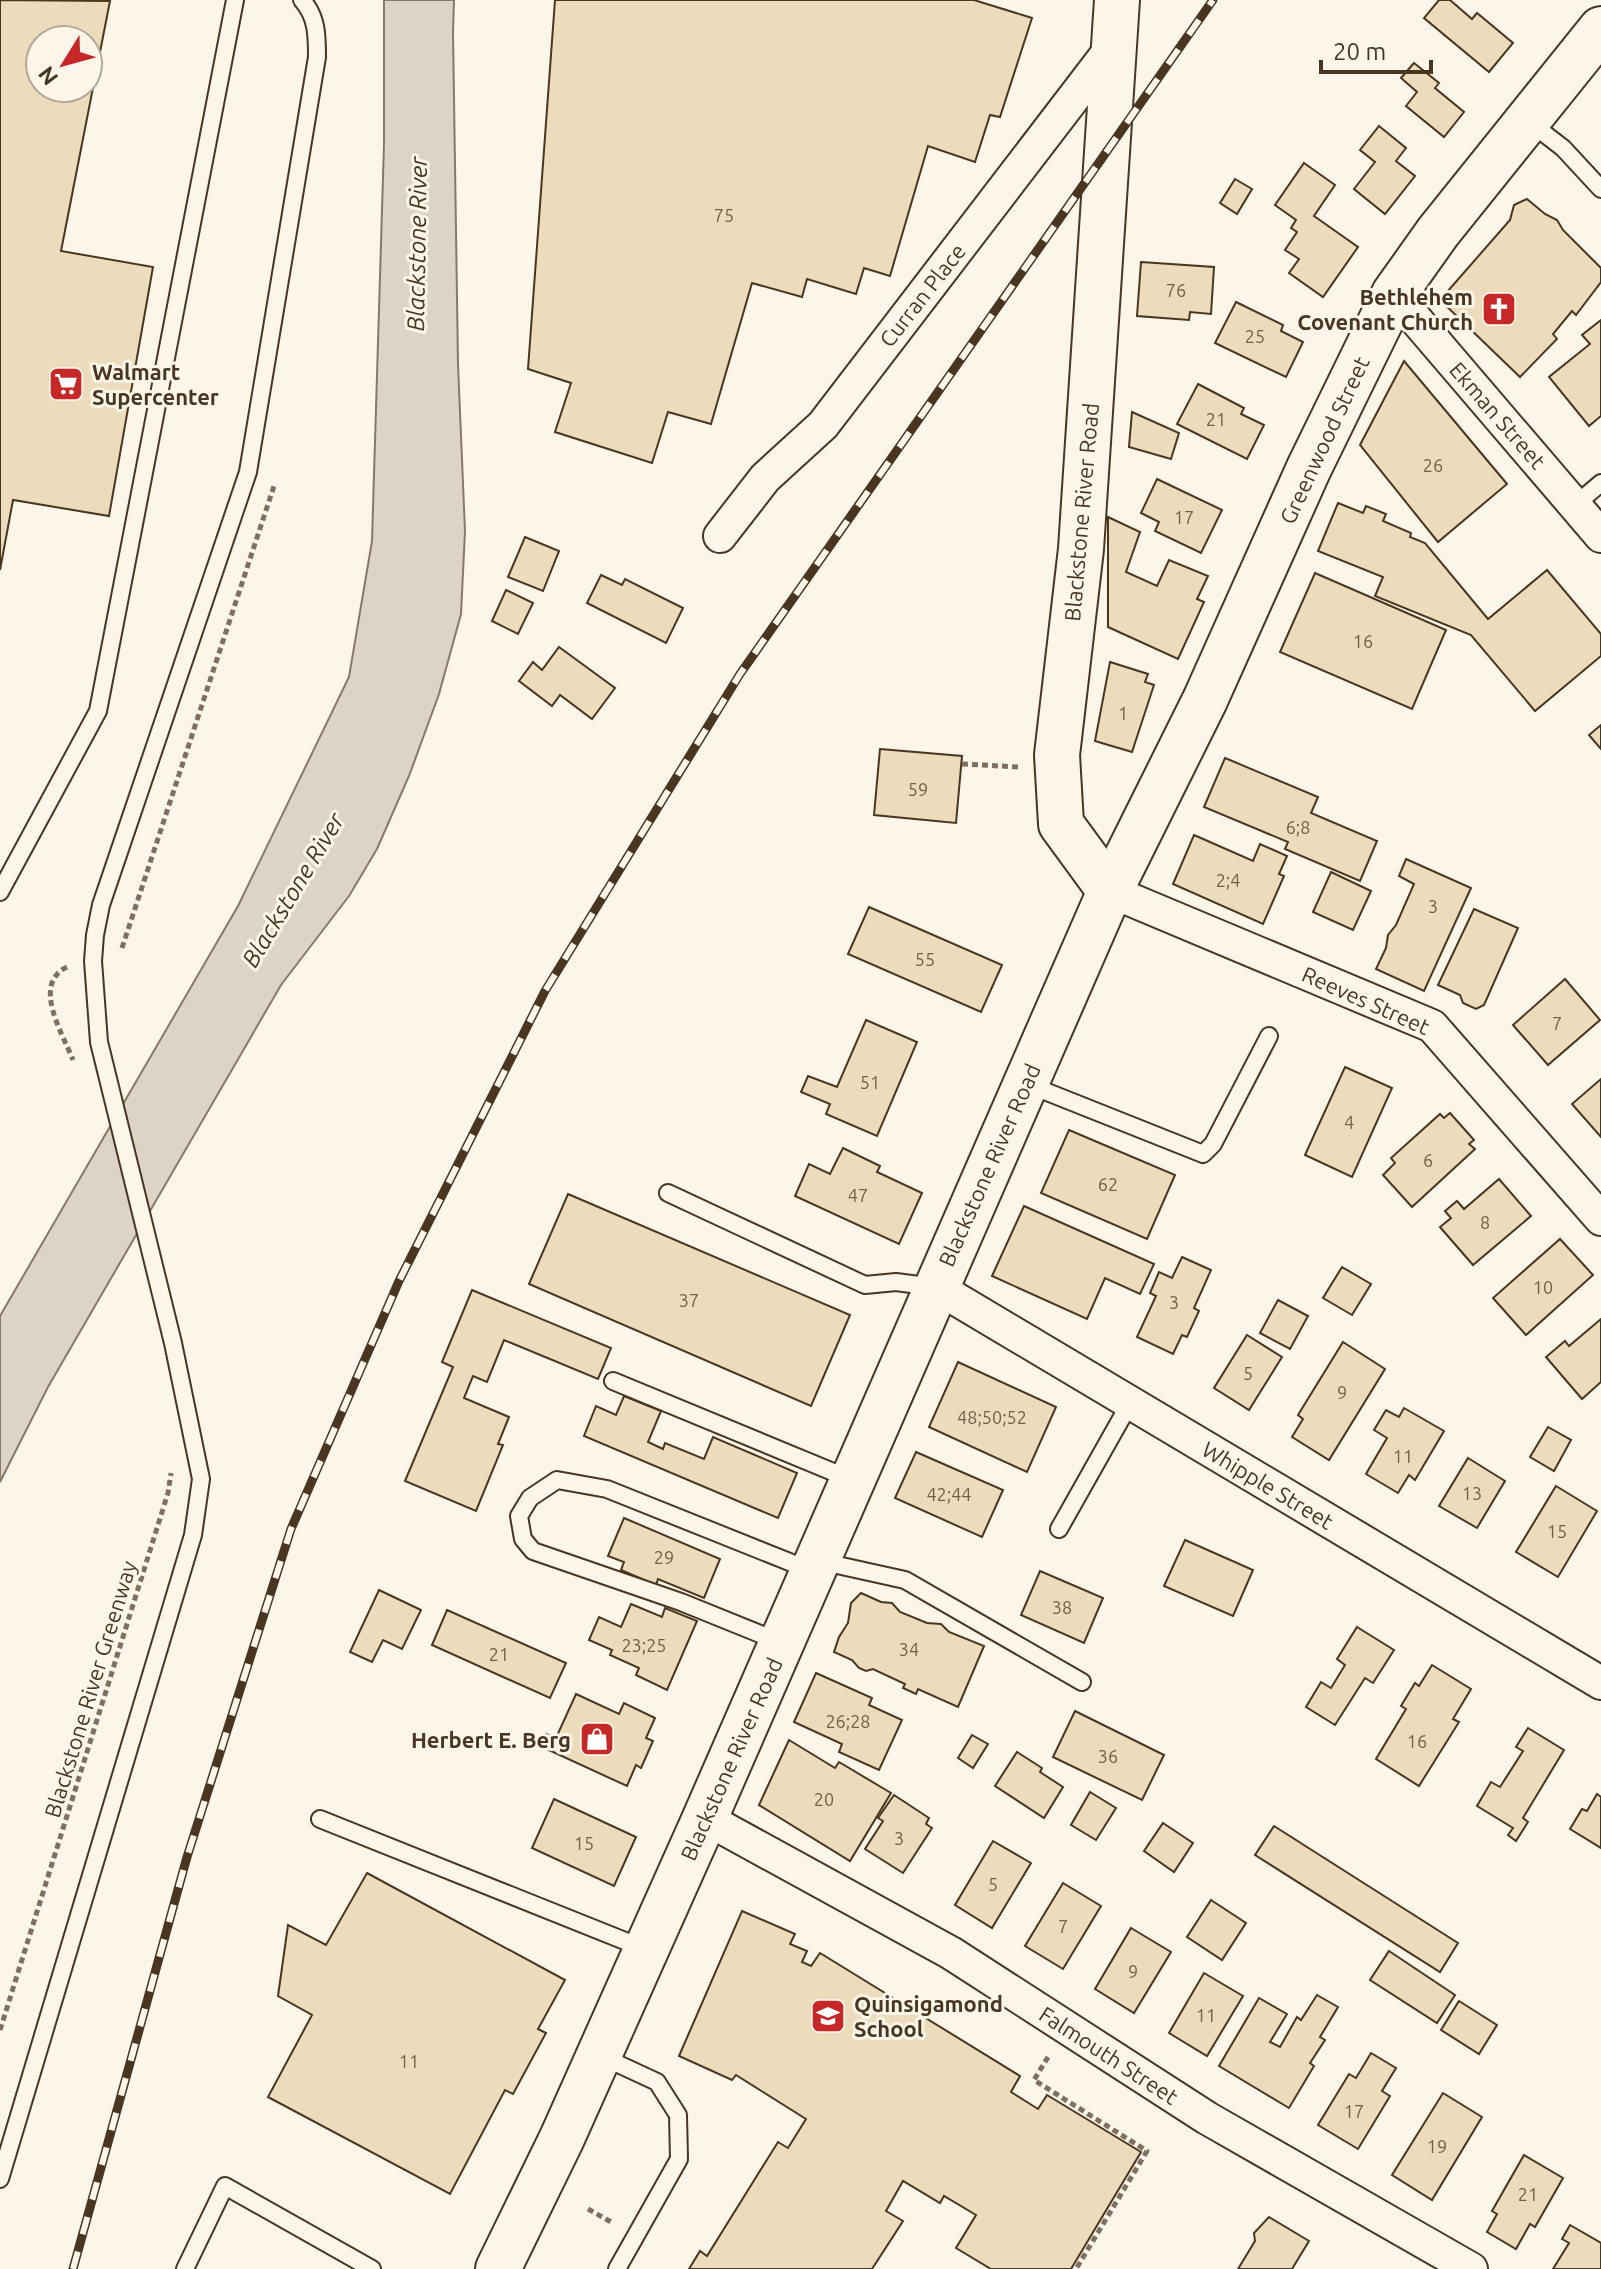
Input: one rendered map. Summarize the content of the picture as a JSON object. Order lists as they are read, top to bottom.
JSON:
{
  "streets": {
    "main road": ["Greenwood Street", "Blackstone River Road"],
    "street": [
      "Curran Place",
      "Ekman Street",
      "Reeves Street",
      "Whipple Street",
      "Falmouth Street"
    ],
    "path": ["Blackstone River Greenway"]
  },
  "crossings": [
    ["Curran Place", "Blackstone River Road"],
    ["Ekman Street", "Greenwood Street"],
    ["Greenwood Street", "Blackstone River Road"],
    ["Greenwood Street", "Reeves Street"],
    ["Blackstone River Road", "Reeves Street"],
    ["Blackstone River Road", "Whipple Street"],
    ["Blackstone River Road", "Falmouth Street"]
  ],
  "water": ["Blackstone River"],
  "places": {
    "church": ["Bethlehem Covenant Church"],
    "supermarket": ["Walmart Supercenter"],
    "shop": ["Herbert E. Berg"],
    "school or university": ["Quinsigamond School"]
  },
  "house_numbers": [
    "75",
    "76",
    "25",
    "21",
    "26",
    "17",
    "16",
    "1",
    "59",
    "6;8",
    "2;4",
    "3",
    "55",
    "7",
    "51",
    "4",
    "6",
    "62",
    "47",
    "8",
    "10",
    "37",
    "3",
    "5",
    "9",
    "48;50;52",
    "11",
    "13",
    "42;44",
    "15",
    "29",
    "38",
    "23;25",
    "34",
    "21",
    "26;28",
    "16",
    "36",
    "20",
    "3",
    "15",
    "5",
    "7",
    "9",
    "11",
    "11",
    "17",
    "19",
    "21"
  ],
  "scale_bar": "20 m",
  "north": "bottom left"
}
